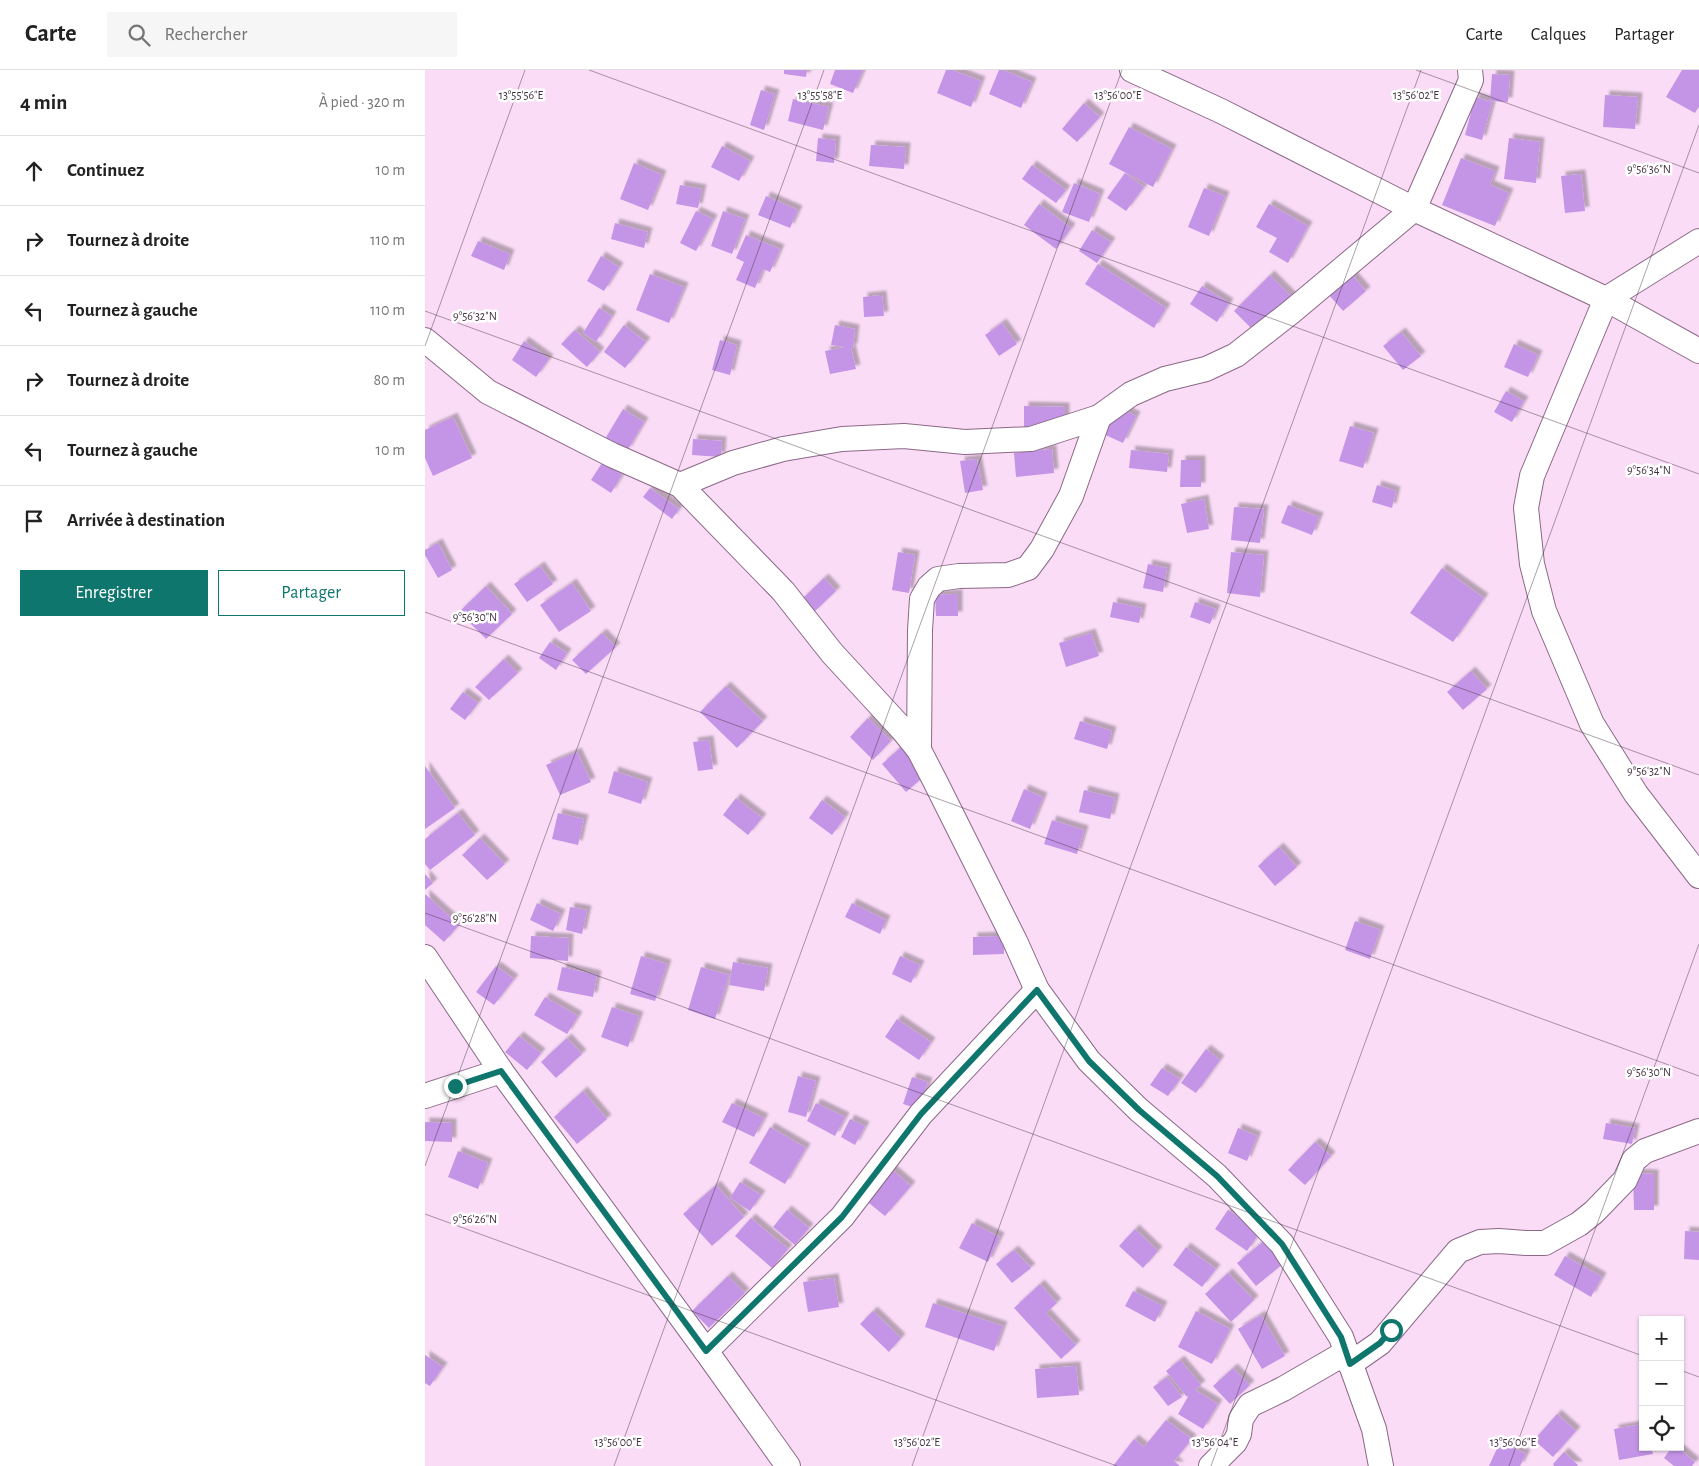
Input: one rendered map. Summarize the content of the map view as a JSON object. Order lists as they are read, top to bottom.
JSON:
{
  "page": {
    "header": "Carte",
    "search": "Rechercher",
    "nav": ["Carte", "Calques", "Partager"],
    "heading": ["4 min", "À pied · 320 m"],
    "list": [
      ["Continuez", "10 m"],
      ["Tournez à droite", "110 m"],
      ["Tournez à gauche", "110 m"],
      ["Tournez à droite", "80 m"],
      ["Tournez à gauche", "10 m"],
      "Arrivée à destination"
    ],
    "buttons": ["Enregistrer", "Partager"],
    "map_buttons": ["+", "−"]
  },
  "coordinates": [
    "13°55'56\"E",
    "13°55'58\"E",
    "13°56'00\"E",
    "13°56'02\"E",
    "9°56'36\"N",
    "9°56'32\"N",
    "9°56'34\"N",
    "9°56'30\"N",
    "9°56'28\"N",
    "9°56'26\"N",
    "13°56'04\"E",
    "13°56'06\"E"
  ]
}
